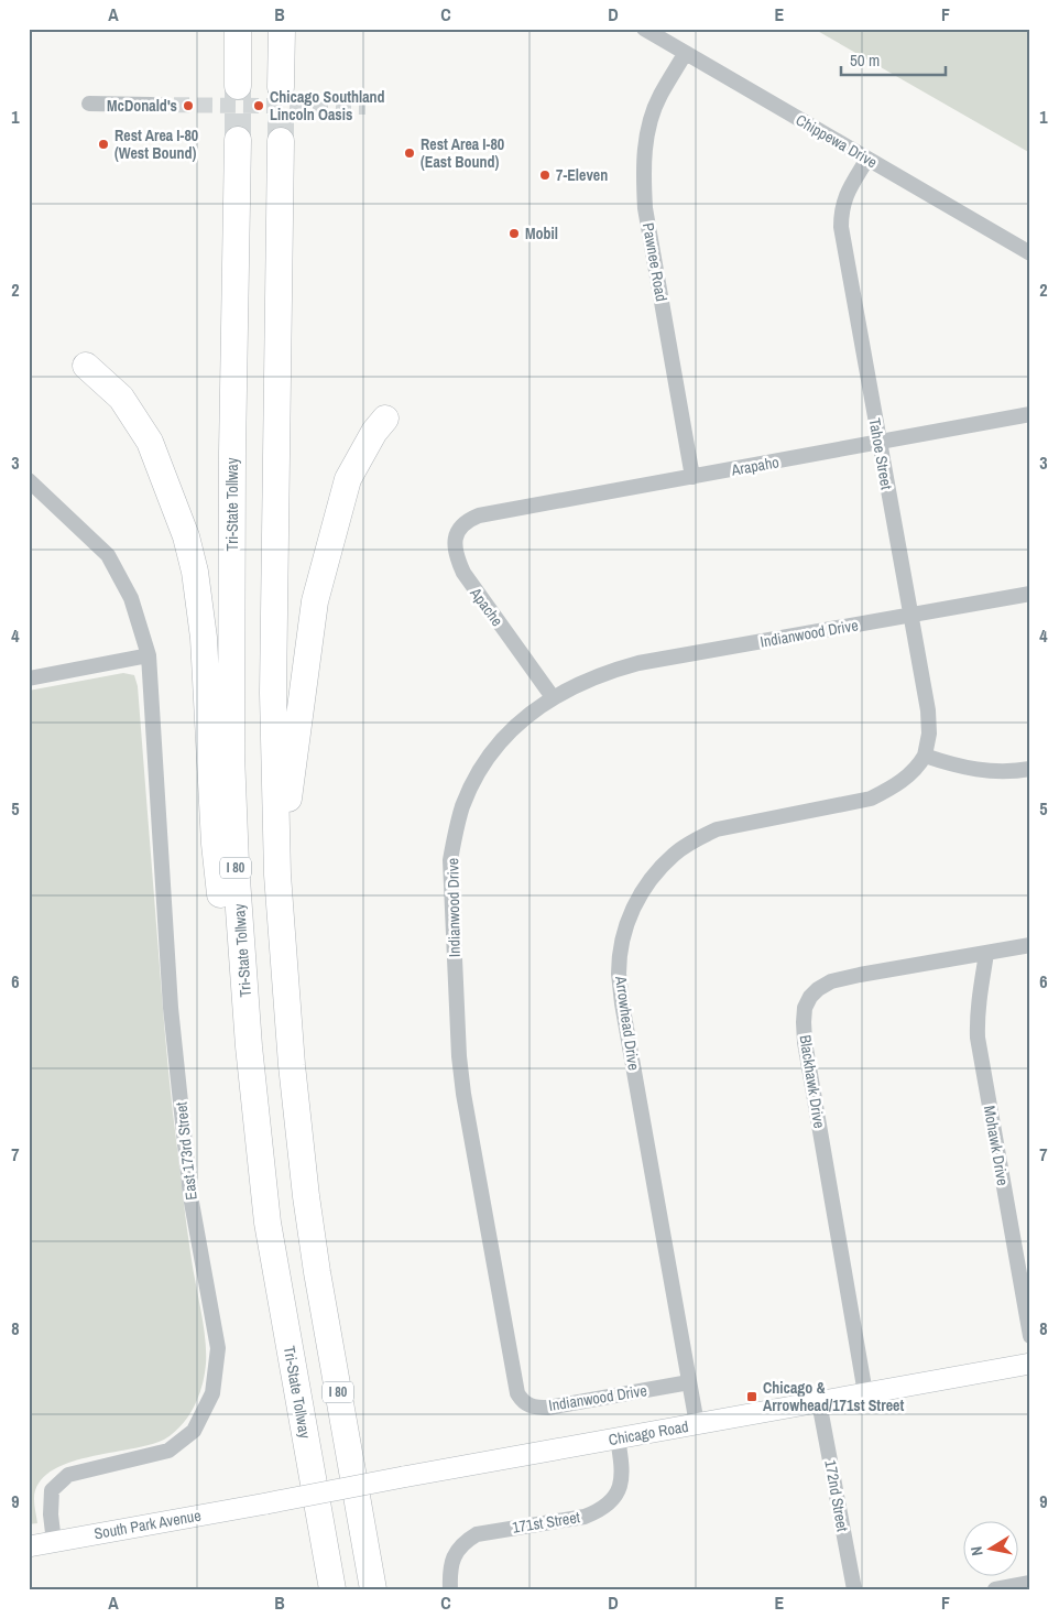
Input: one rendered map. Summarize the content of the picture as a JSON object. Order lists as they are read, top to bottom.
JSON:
{
  "streets": {
    "highway": ["Tri-State Tollway", "I 80"],
    "street": [
      "Chippewa Drive",
      "Pawnee Road",
      "Tahoe Street",
      "Arapaho",
      "Apache",
      "Indianwood Drive",
      "Arrowhead Drive",
      "Blackhawk Drive",
      "Mohawk Drive",
      "East 173rd Street",
      "Chicago Road",
      "172nd Street",
      "171st Street",
      "South Park Avenue"
    ]
  },
  "crossings": [
    ["Chippewa Drive", "Pawnee Road"],
    ["Chippewa Drive", "Tahoe Street"],
    ["Pawnee Road", "Arapaho"],
    ["Tahoe Street", "Arapaho"],
    ["Tahoe Street", "Indianwood Drive"],
    ["Tahoe Street", "Arrowhead Drive"],
    ["Arapaho", "Apache"],
    ["Apache", "Indianwood Drive"],
    ["Indianwood Drive", "Arrowhead Drive"],
    ["Arrowhead Drive", "Chicago Road"],
    ["Blackhawk Drive", "Mohawk Drive"],
    ["Blackhawk Drive", "Chicago Road"],
    ["East 173rd Street", "South Park Avenue"],
    ["Chicago Road", "172nd Street"],
    ["Chicago Road", "171st Street"],
    ["Chicago Road", "South Park Avenue"]
  ],
  "places": {
    "other": [
      "McDonald's",
      "Chicago Southland Lincoln Oasis",
      "Rest Area I-80 (West Bound)",
      "Rest Area I-80 (East Bound)",
      "7-Eleven",
      "Mobil"
    ],
    "transit": ["Chicago & Arrowhead/171st Street"]
  },
  "scale_bar": "50 m",
  "north": "left",
  "grid": {
    "columns": [
      "A",
      "B",
      "C",
      "D",
      "E",
      "F"
    ],
    "rows": [
      "1",
      "2",
      "3",
      "4",
      "5",
      "6",
      "7",
      "8",
      "9"
    ]
  }
}
